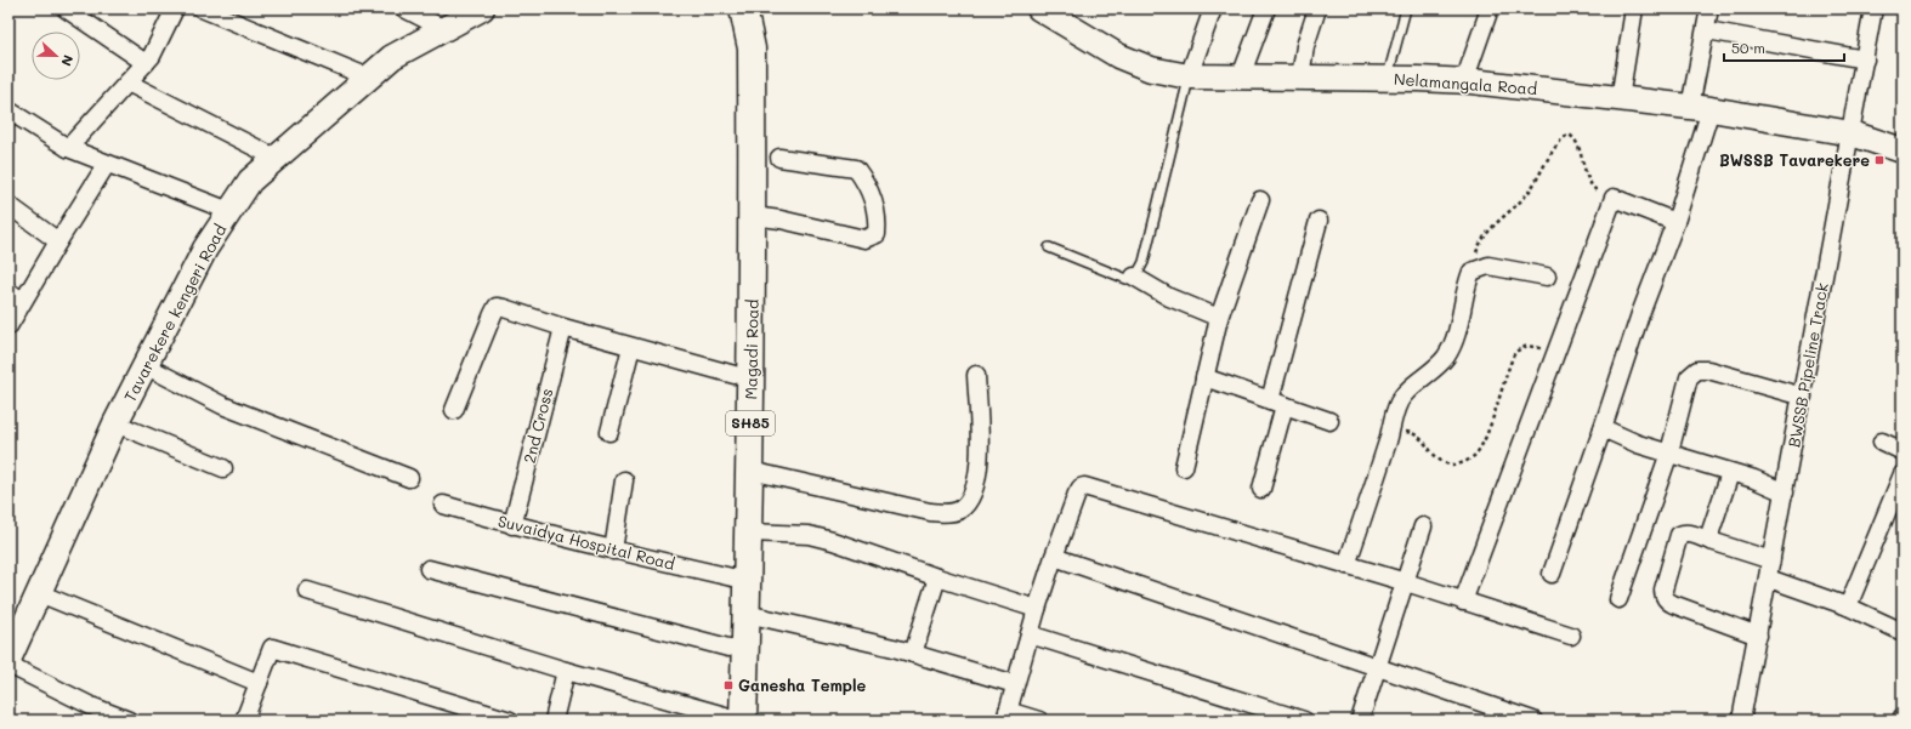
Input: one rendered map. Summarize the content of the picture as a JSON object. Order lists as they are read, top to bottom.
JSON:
{
  "streets": {
    "main road": [
      "Nelamangala Road",
      "Tavarekere kengeri Road",
      "Magadi Road",
      "SH85"
    ],
    "street": ["BWSSB Pipeline Track", "2nd Cross", "Suvaidya Hospital Road"]
  },
  "crossings": [
    ["Nelamangala Road", "BWSSB Pipeline Track"],
    ["Magadi Road", "Suvaidya Hospital Road"],
    ["2nd Cross", "Suvaidya Hospital Road"]
  ],
  "places": {
    "transit": ["BWSSB Tavarekere", "Ganesha Temple"]
  },
  "scale_bar": "50 m",
  "north": "right"
}
